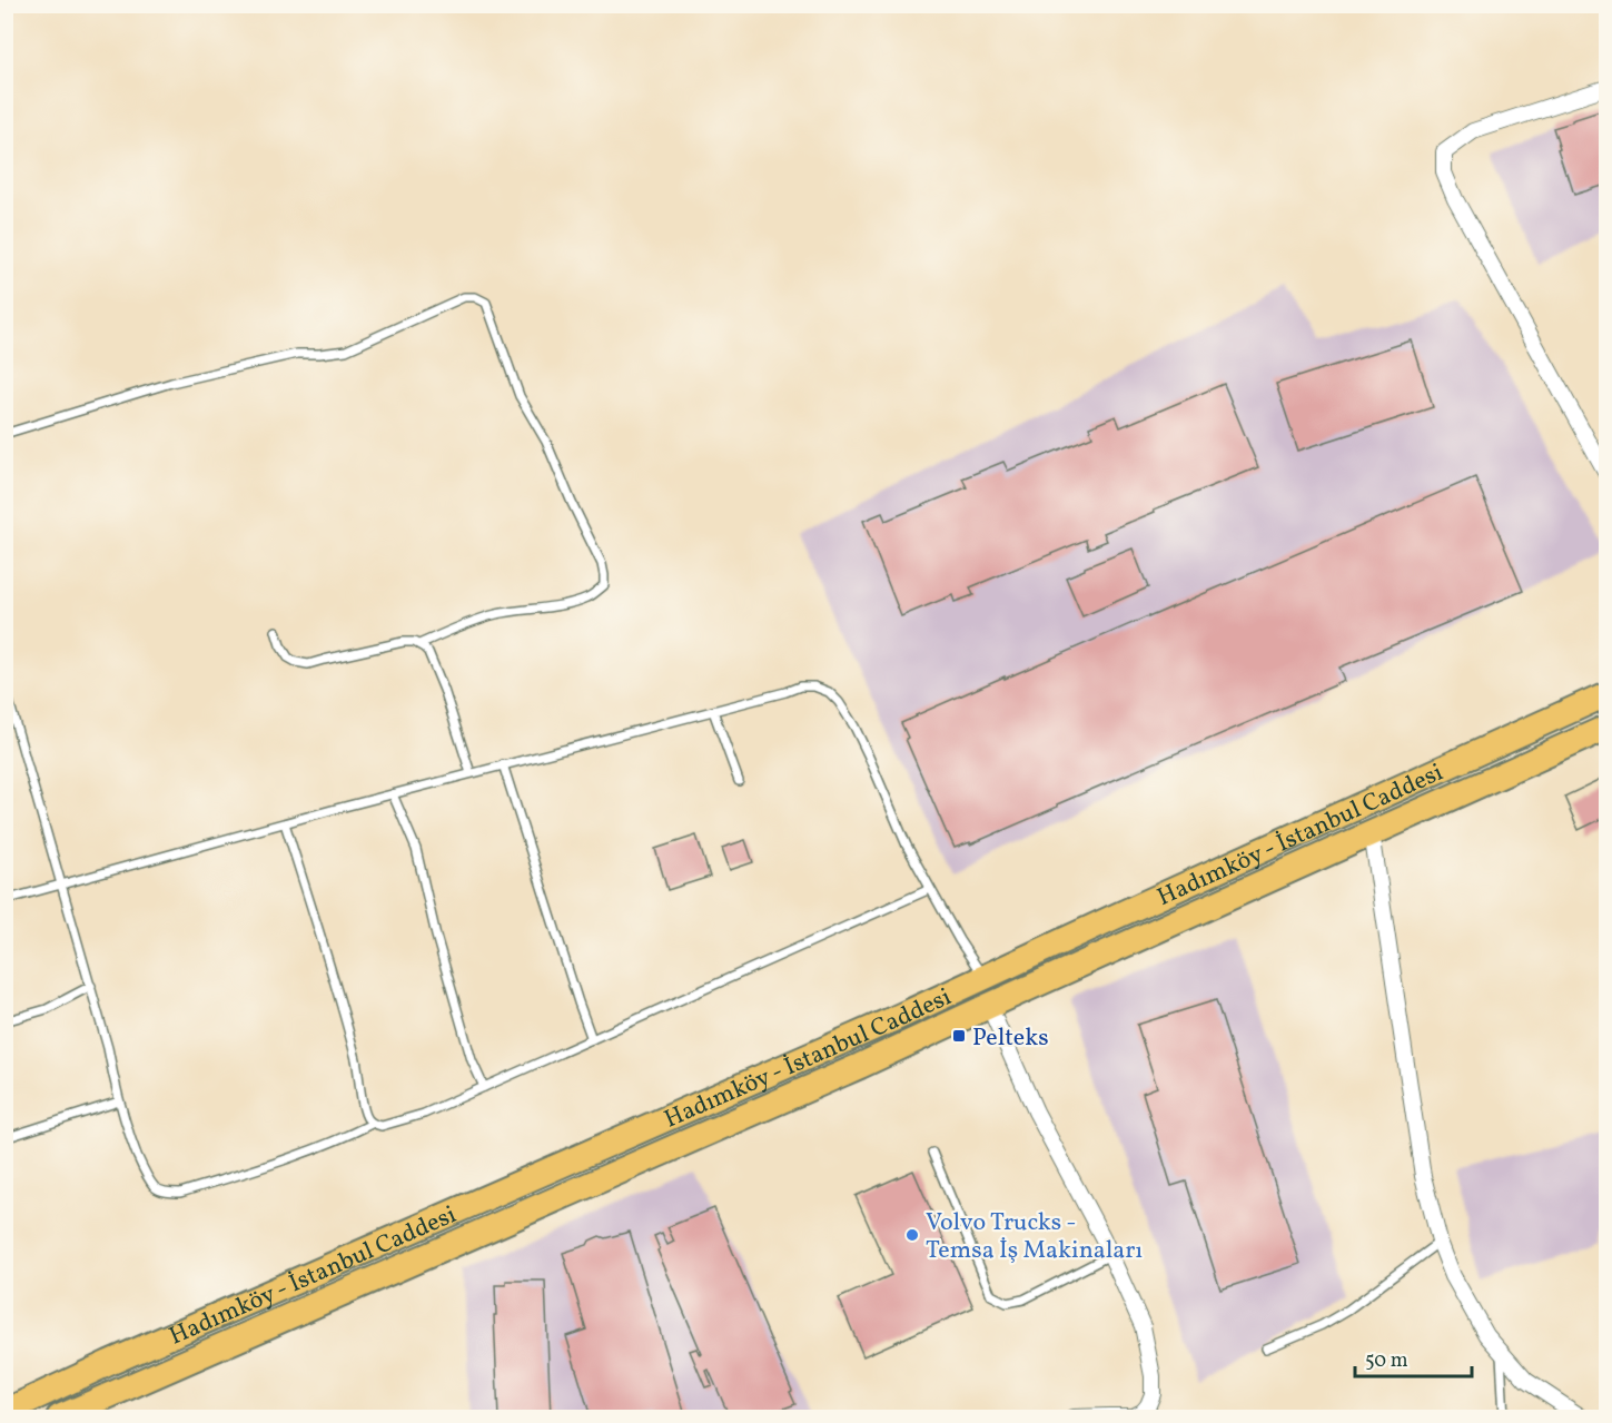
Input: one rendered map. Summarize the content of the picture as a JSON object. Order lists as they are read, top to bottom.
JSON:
{
  "streets": {
    "main road": ["Hadımköy - İstanbul Caddesi"]
  },
  "places": {
    "transit": ["Pelteks"],
    "other": ["Volvo Trucks - Temsa İş Makinaları"]
  },
  "scale_bar": "50 m"
}
